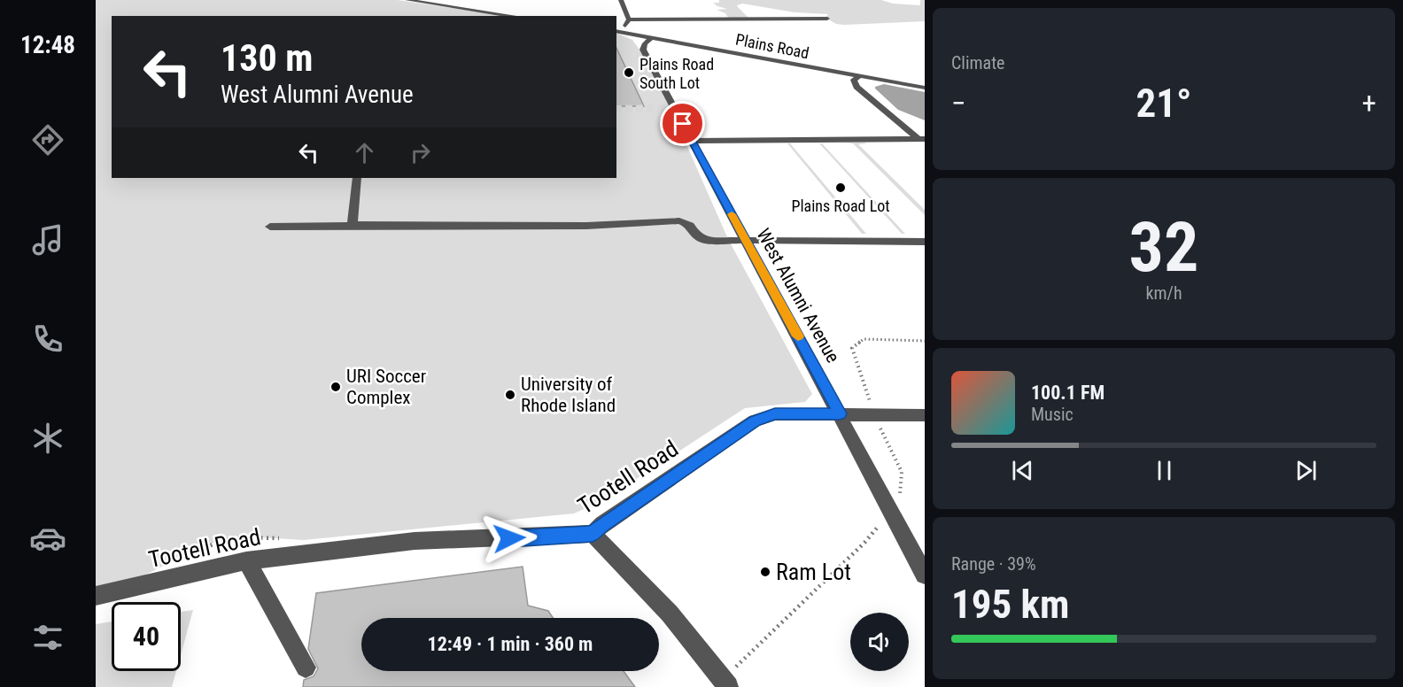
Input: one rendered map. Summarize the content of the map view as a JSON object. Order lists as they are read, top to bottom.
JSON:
{
  "streets": {
    "street": ["Plains Road", "West Alumni Avenue", "Tootell Road"]
  },
  "crossings": [
    ["Plains Road", "West Alumni Avenue"],
    ["West Alumni Avenue", "Tootell Road"]
  ],
  "places": [
    "Plains Road South Lot",
    "Plains Road Lot",
    "URI Soccer Complex",
    "University of Rhode Island",
    "Ram Lot"
  ],
  "page": {
    "tabs": "12:48",
    "tile": [
      "Climate",
      ["32", "km/h"],
      ["Range · 39%", "195 km"]
    ],
    "turn": ["130 m", "West Alumni Avenue"],
    "heat": ["−", "21°", "+"],
    "song": ["100.1 FM", "Music"],
    "limit": "40",
    "trip": "12:49 · 1 min · 360 m"
  }
}
